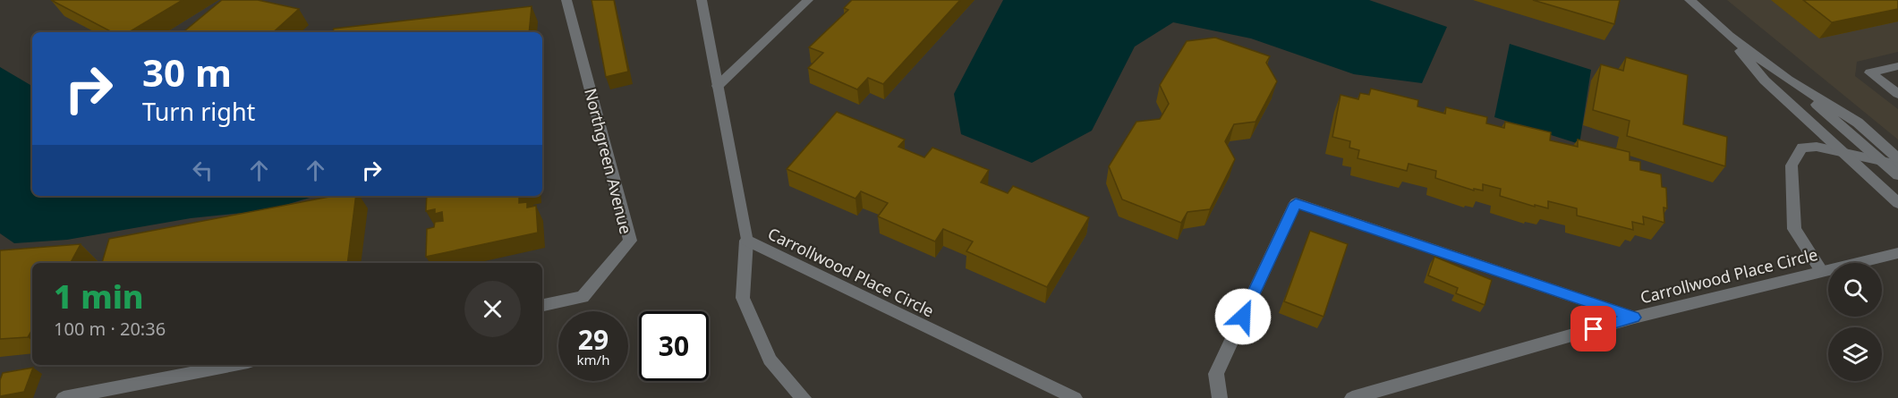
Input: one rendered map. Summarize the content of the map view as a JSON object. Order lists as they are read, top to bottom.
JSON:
{
  "streets": {
    "street": ["Northgreen Avenue", "Carrollwood Place Circle"]
  },
  "page": {
    "turn": ["30 m", "Turn right"],
    "heading": ["1 min", "100 m · 20:36"],
    "speed": "29 km/h",
    "limit": "30"
  }
}
